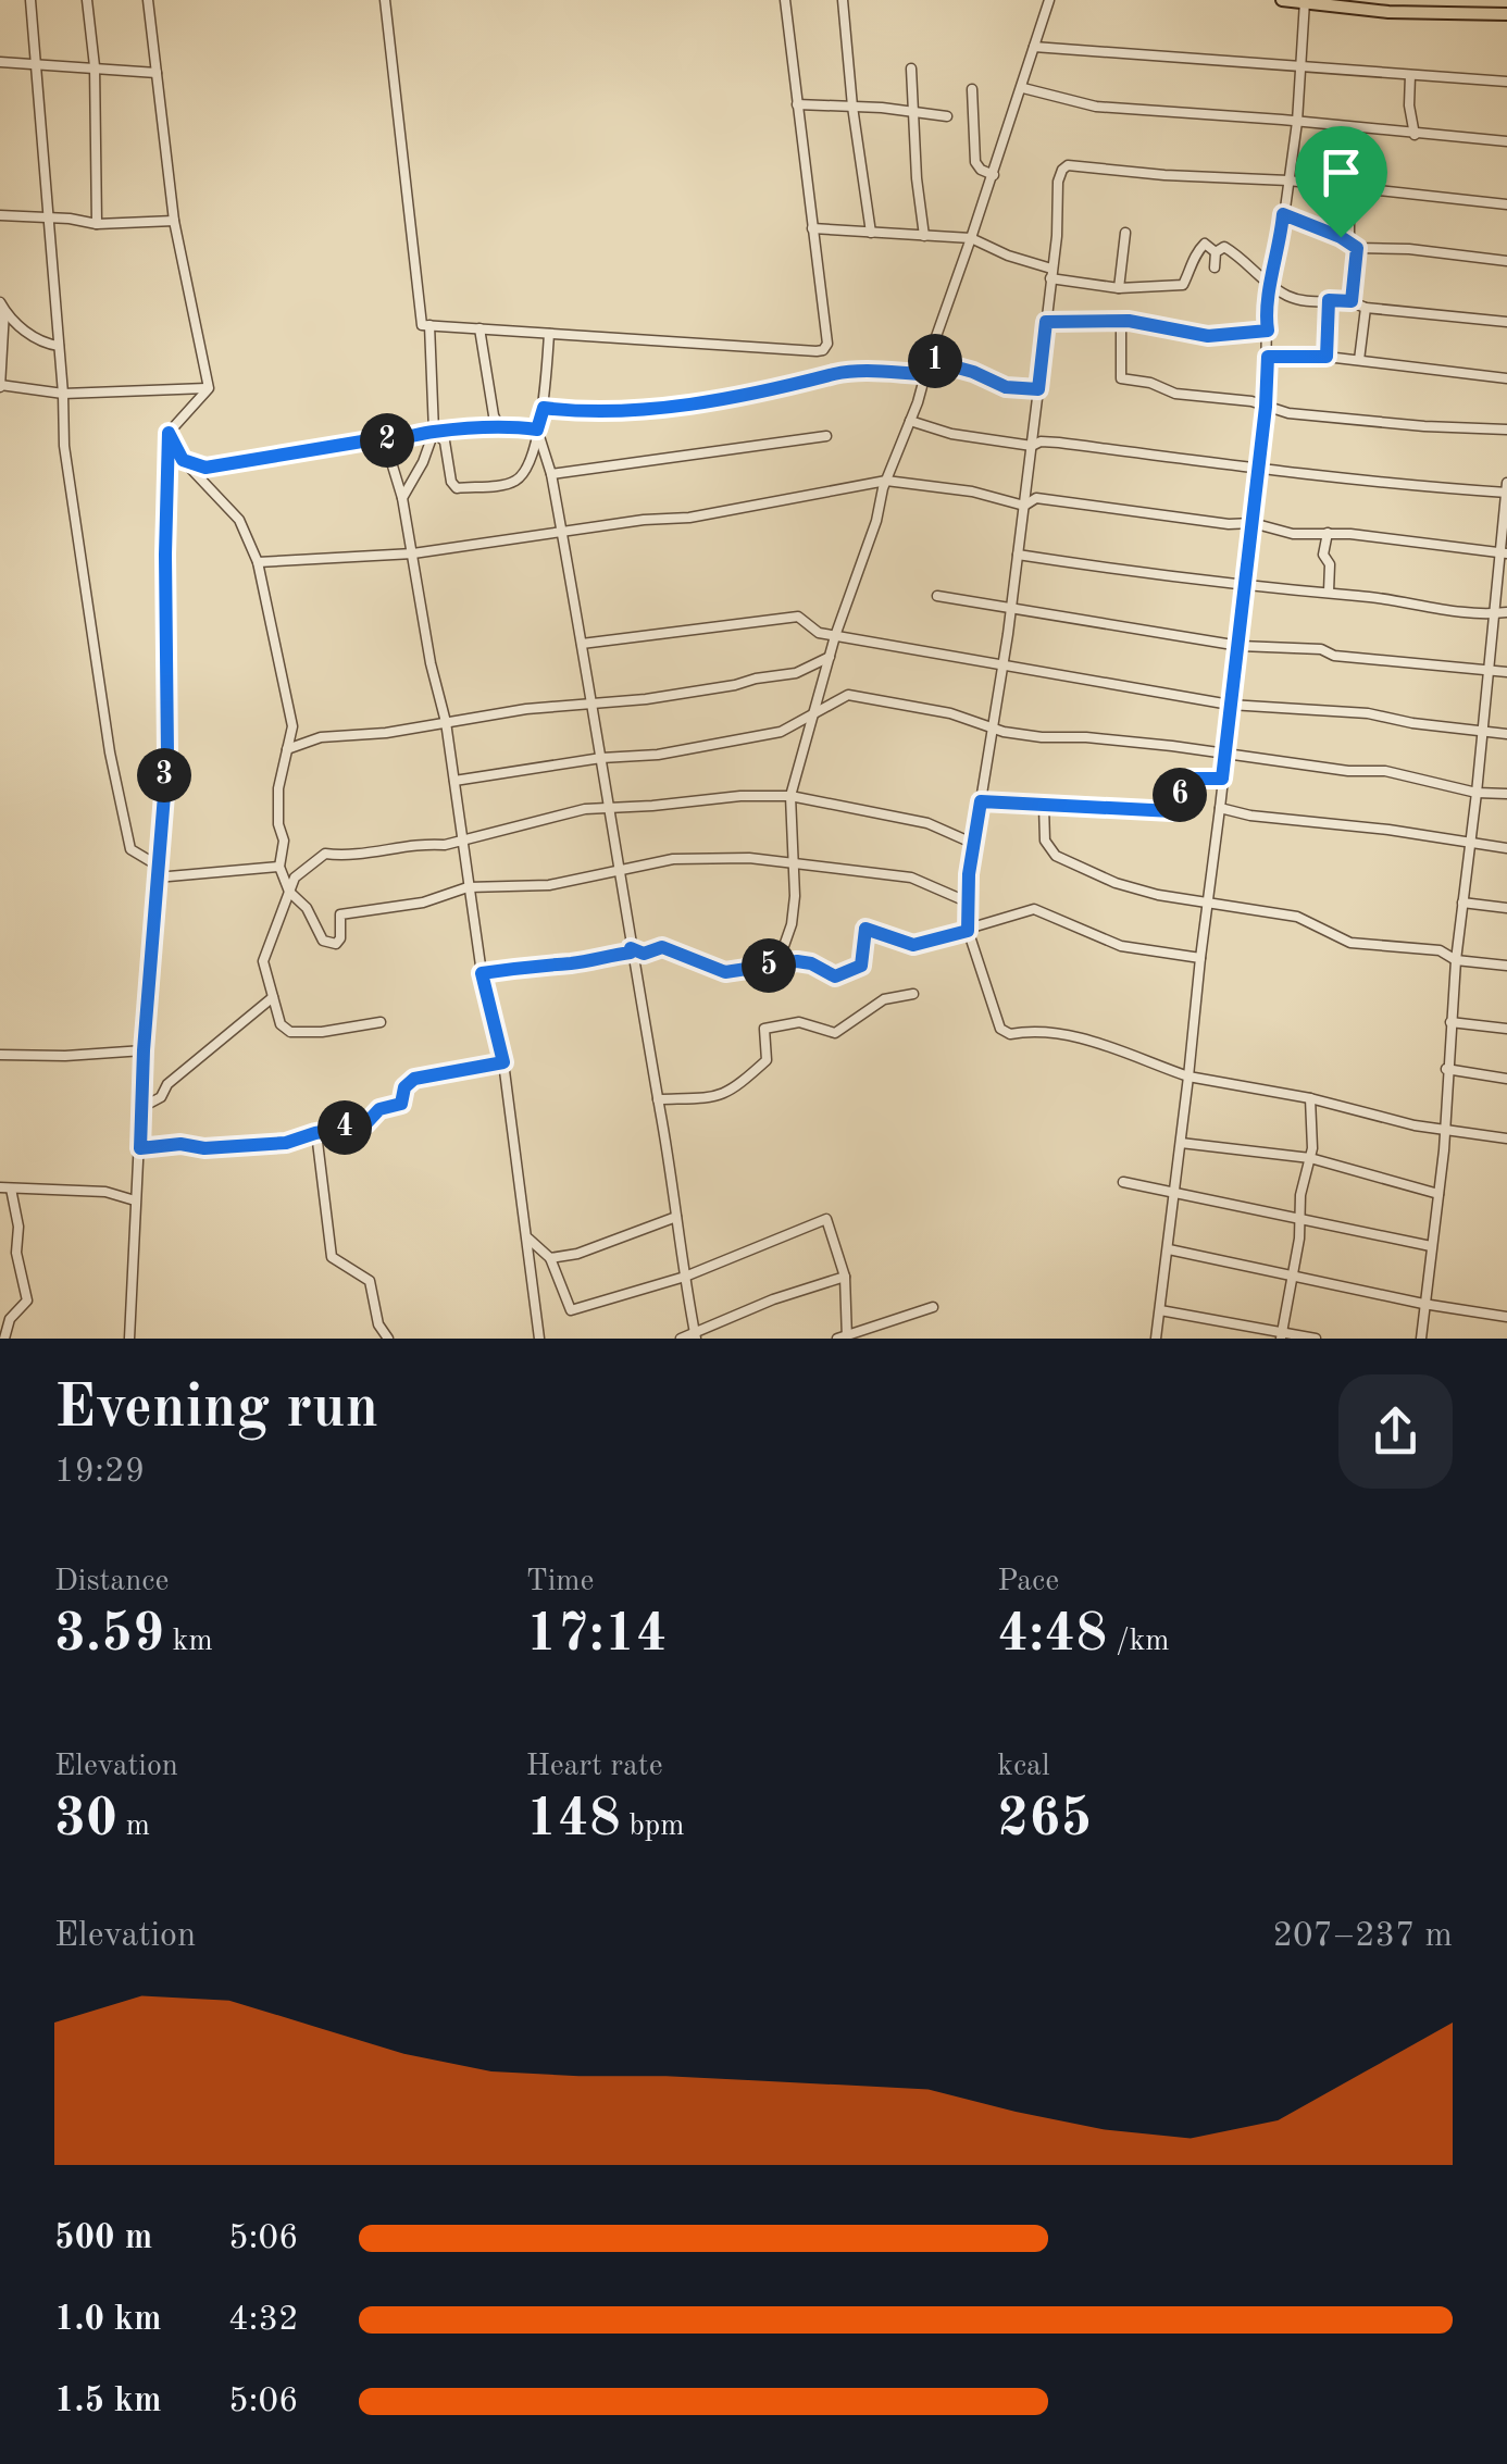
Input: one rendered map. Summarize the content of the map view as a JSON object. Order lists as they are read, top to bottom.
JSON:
{
  "page": {
    "pins": [
      "1",
      "2",
      "3",
      "6",
      "5",
      "4"
    ],
    "heading": ["Evening run", "19:29"],
    "stats": [
      ["Distance", "3.59 km"],
      ["Time", "17:14"],
      ["Pace", "4:48 /km"],
      ["Elevation", "30 m"],
      ["Heart rate", "148 bpm"],
      ["kcal", "265"]
    ],
    "chart": ["Elevation", "207–237 m"],
    "list": [
      {
        "name": "500 m",
        "note": "5:06"
      },
      {
        "name": "1.0 km",
        "note": "4:32"
      },
      {
        "name": "1.5 km",
        "note": "5:06"
      }
    ]
  }
}
